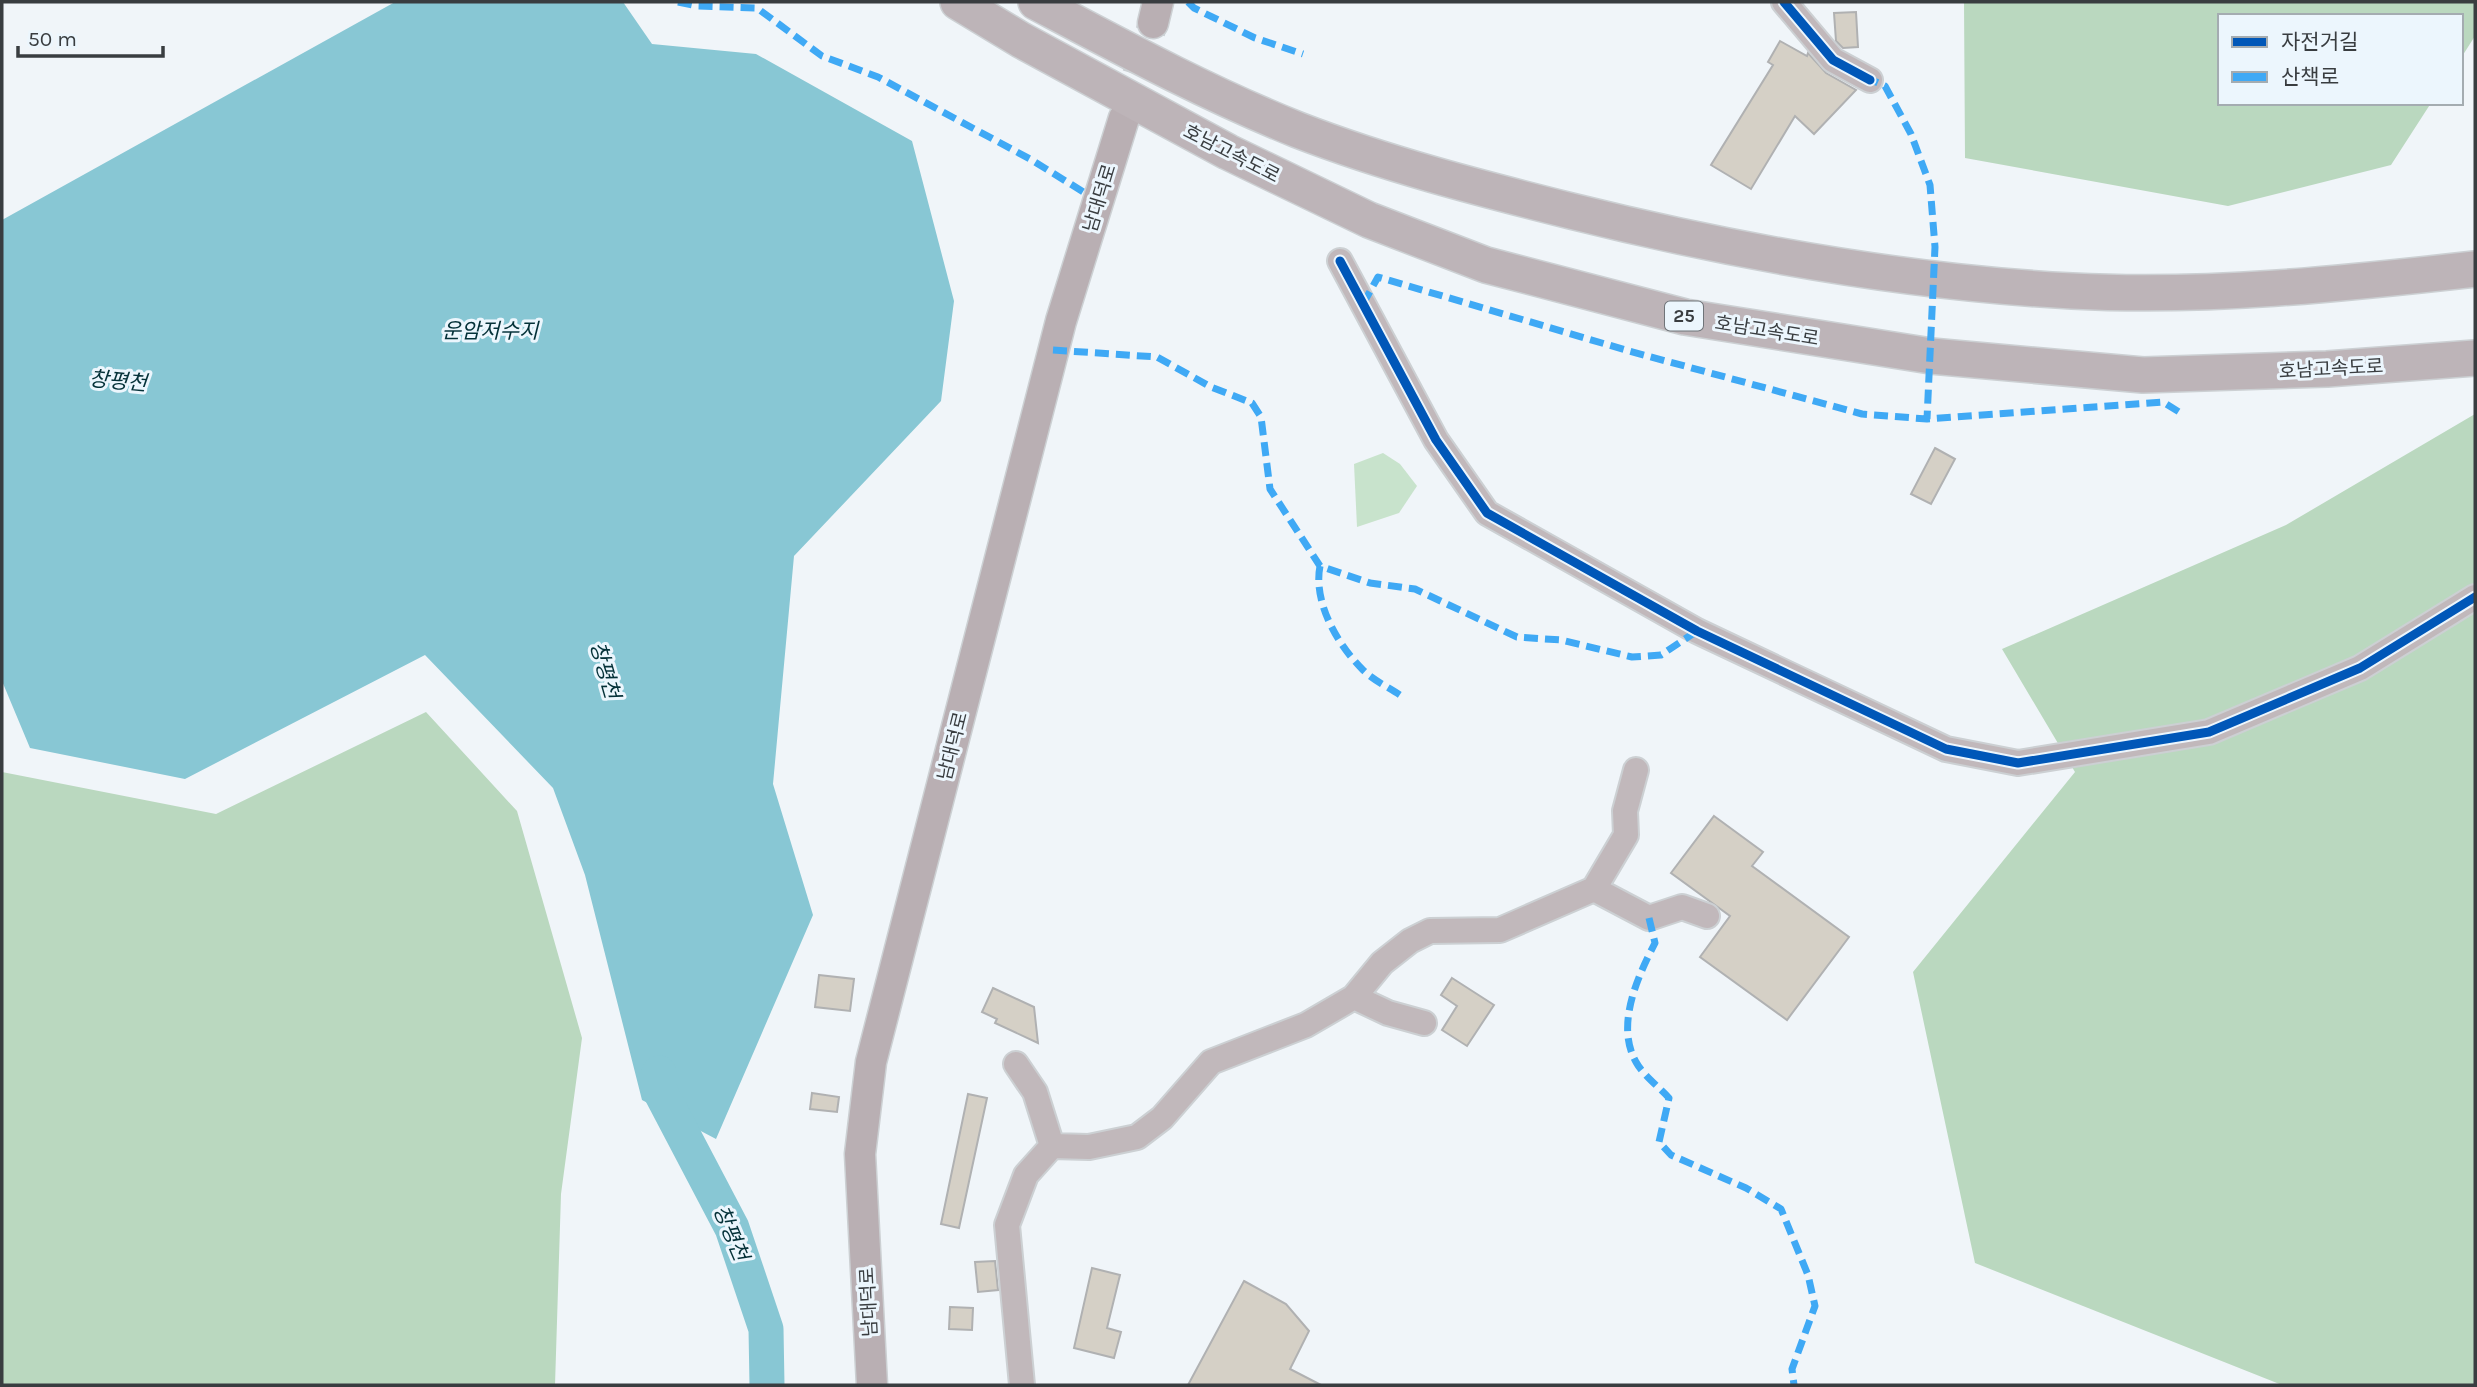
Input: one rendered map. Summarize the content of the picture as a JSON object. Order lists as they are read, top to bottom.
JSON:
{
  "streets": {
    "highway": ["호남고속도로", "25"],
    "main road": ["남대덕로"]
  },
  "water": ["운암저수지", "창평천"],
  "legend": ["자전거길", "산책로"],
  "scale_bar": "50 m"
}
